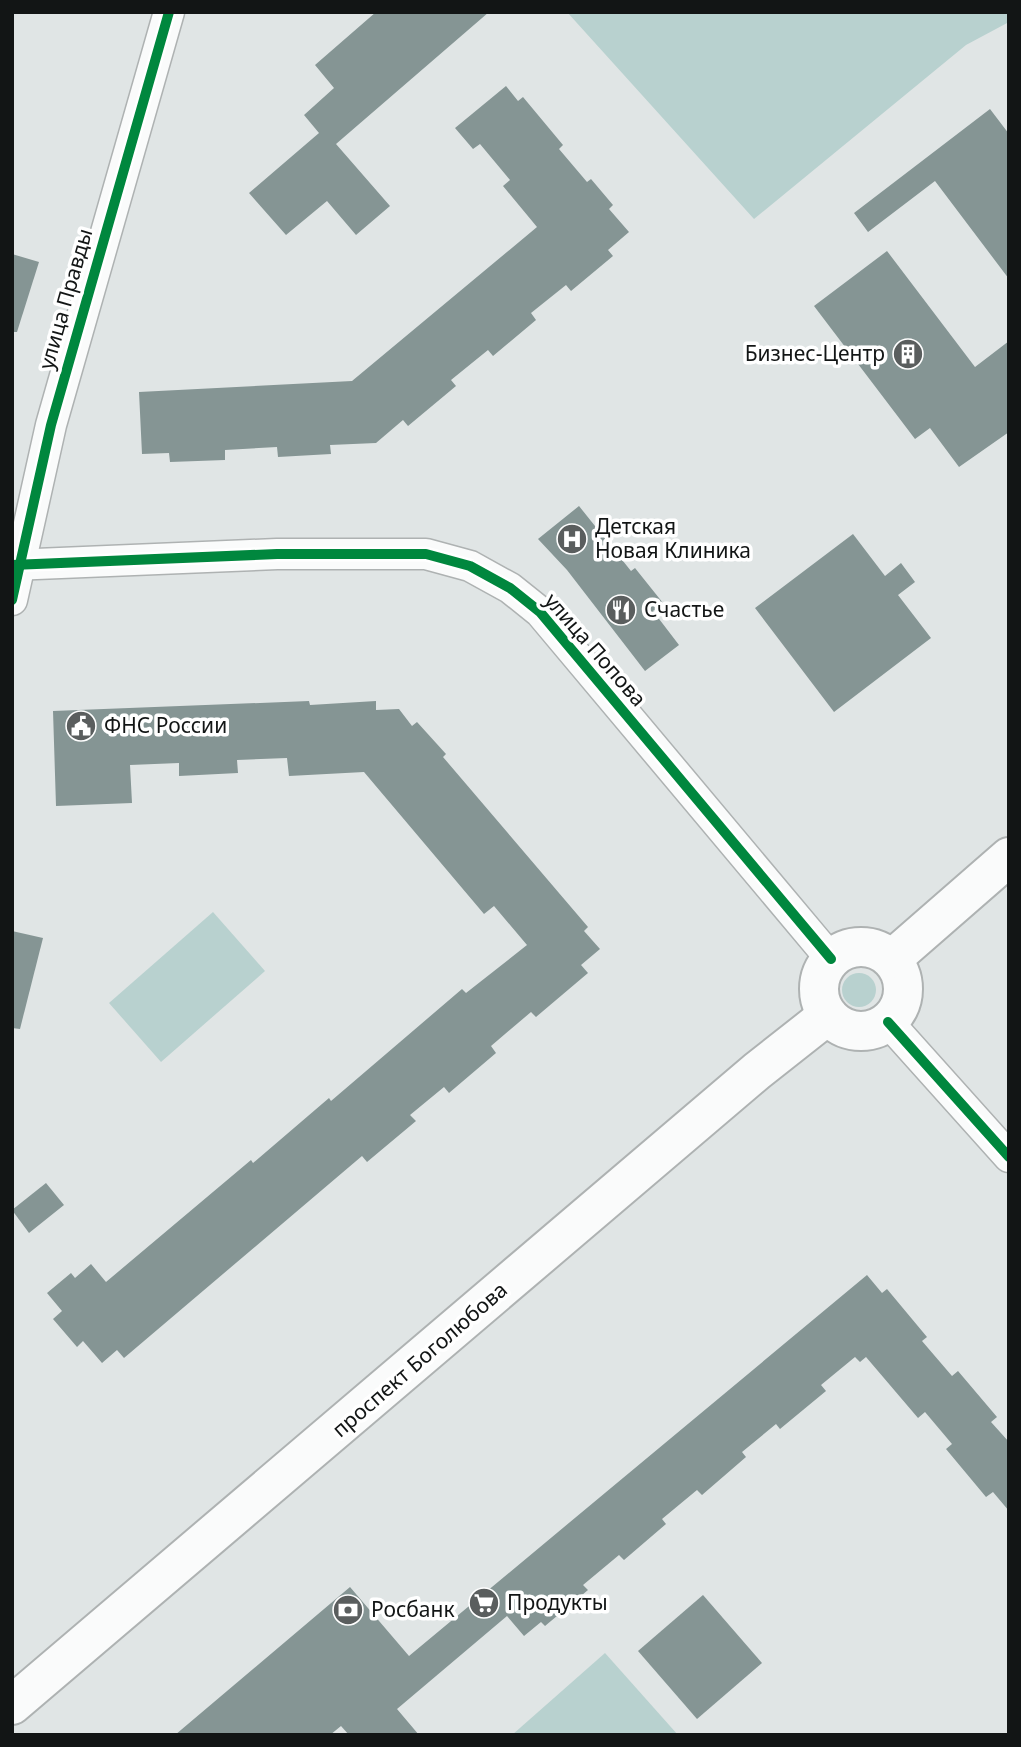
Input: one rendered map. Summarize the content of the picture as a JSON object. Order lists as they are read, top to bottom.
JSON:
{
  "streets": {
    "main road": ["проспект Боголюбова"],
    "street": ["улица Правды", "улица Попова"]
  },
  "crossings": [
    ["улица Правды", "улица Попова"],
    ["улица Попова", "проспект Боголюбова"]
  ],
  "places": {
    "building": ["Бизнес-Центр"],
    "hospital": ["Детская Новая Клиника"],
    "restaurant": ["Счастье"],
    "public building": ["ФНС России"],
    "supermarket": ["Продукты"],
    "bank": ["Росбанк"]
  }
}
